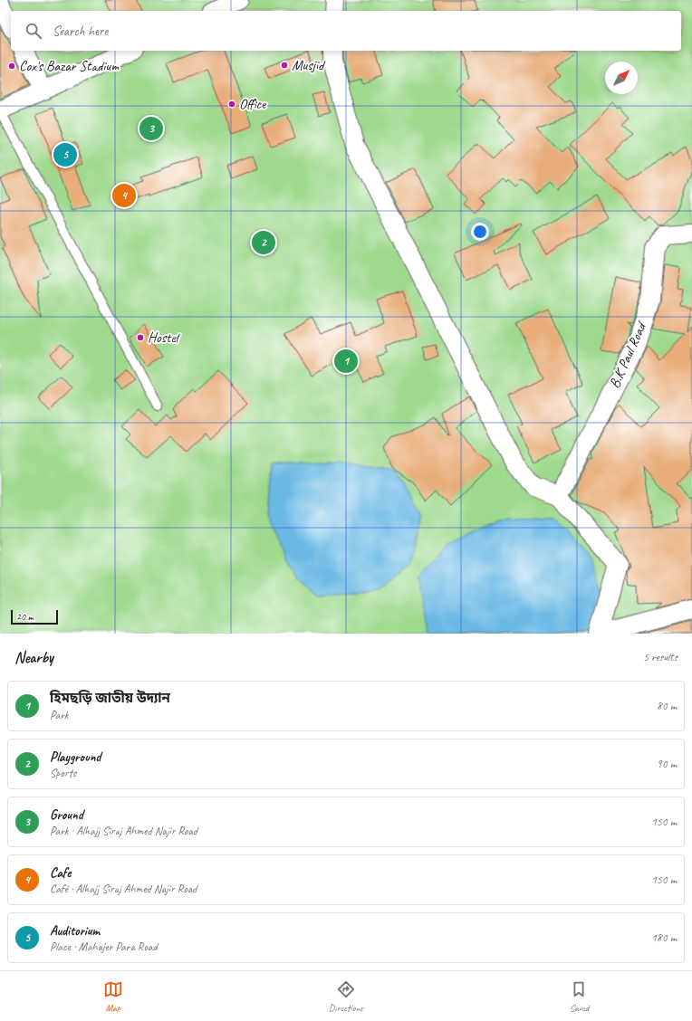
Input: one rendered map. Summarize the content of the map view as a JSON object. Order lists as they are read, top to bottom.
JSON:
{
  "streets": {
    "street": ["B.K Paul Road"]
  },
  "places": [
    "Musjid",
    "Cox's Bazar Stadium",
    "Office",
    "Hostel"
  ],
  "scale_bar": "20 m",
  "north": "top right",
  "page": {
    "search": "Search here",
    "pins": [
      "3",
      "5",
      "4",
      "2",
      "1"
    ],
    "scale": "20 m",
    "heading": ["Nearby", "5 results"],
    "list": [
      {
        "mark": "1",
        "name": "হিমছড়ি জাতীয় উদ্যান",
        "note": "Park",
        "value": "80 m"
      },
      {
        "mark": "2",
        "name": "Playground",
        "note": "Sports",
        "value": "90 m"
      },
      {
        "mark": "3",
        "name": "Ground",
        "note": "Park · Alhajj Siraj Ahmed Najir Road",
        "value": "150 m"
      },
      {
        "mark": "4",
        "name": "Cafe",
        "note": "Café · Alhajj Siraj Ahmed Najir Road",
        "value": "150 m"
      },
      {
        "mark": "5",
        "name": "Auditorium",
        "note": "Place · Mahajer Para Road",
        "value": "180 m"
      }
    ],
    "nav": ["Map", "Directions", "Saved"]
  }
}
